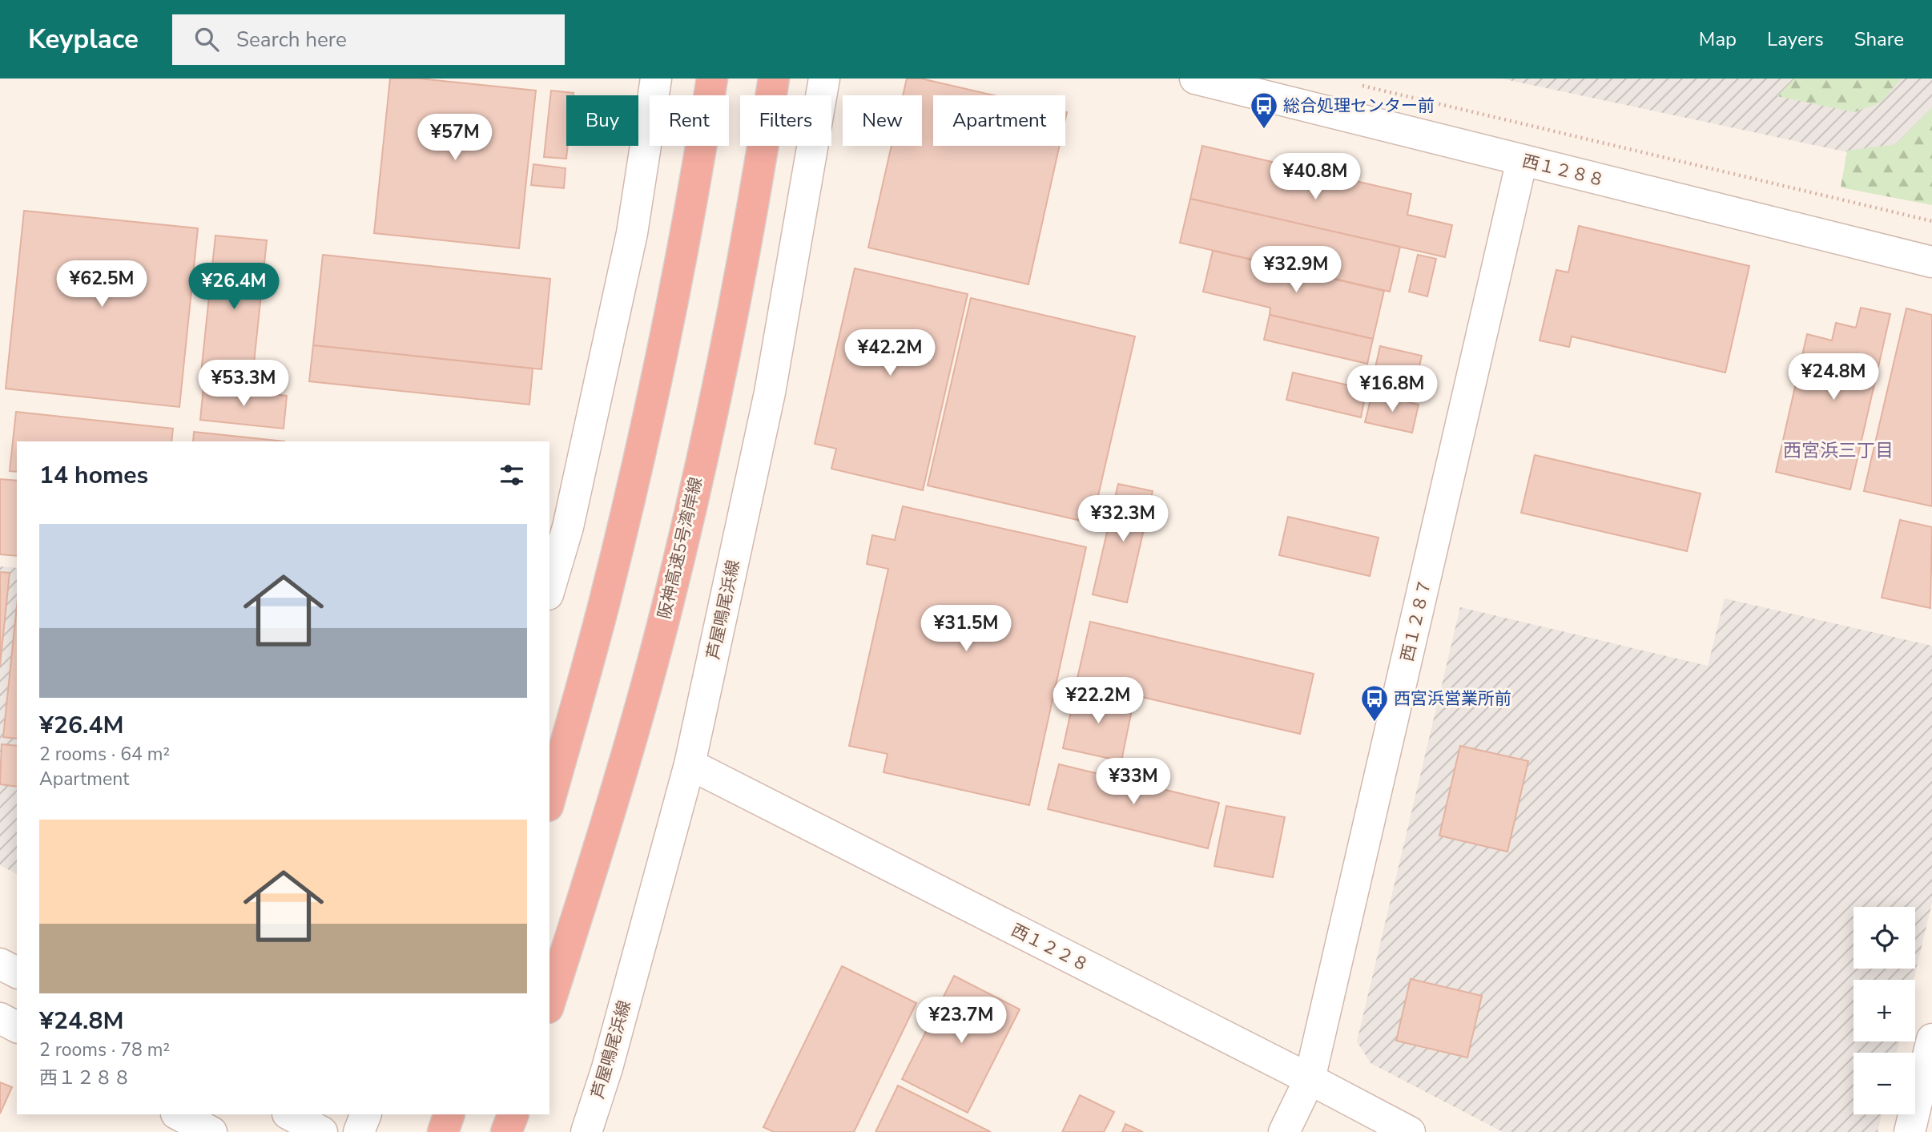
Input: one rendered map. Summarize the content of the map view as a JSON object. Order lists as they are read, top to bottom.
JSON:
{
  "streets": {
    "highway": ["阪神高速5号湾岸線"],
    "street": [
      "西１２８８",
      "芦屋鳴尾浜線",
      "西１２８７",
      "西１２２８"
    ]
  },
  "crossings": [
    ["西１２８８", "西１２８７"],
    ["芦屋鳴尾浜線", "西１２２８"],
    ["西１２８７", "西１２２８"]
  ],
  "districts": ["西宮浜三丁目"],
  "places": {
    "bus stop": ["総合処理センター前", "西宮浜営業所前"]
  },
  "page": {
    "header": "Keyplace",
    "search": "Search here",
    "nav": ["Map", "Layers", "Share"],
    "chip": [
      "Buy",
      "Rent",
      "Filters",
      "New",
      "Apartment"
    ],
    "price": [
      "¥57M",
      "¥40.8M",
      "¥32.9M",
      "¥62.5M",
      "¥26.4M",
      "¥42.2M",
      "¥24.8M",
      "¥53.3M",
      "¥16.8M",
      "¥32.3M",
      "¥31.5M",
      "¥22.2M",
      "¥33M",
      "¥23.7M"
    ],
    "heading": "14 homes",
    "list": [
      {
        "name": "¥26.4M",
        "note": "2 rooms · 64 m² · Apartment"
      },
      {
        "name": "¥24.8M",
        "note": "2 rooms · 78 m² · 西１２８８"
      }
    ],
    "map_buttons": ["+", "−"]
  }
}
